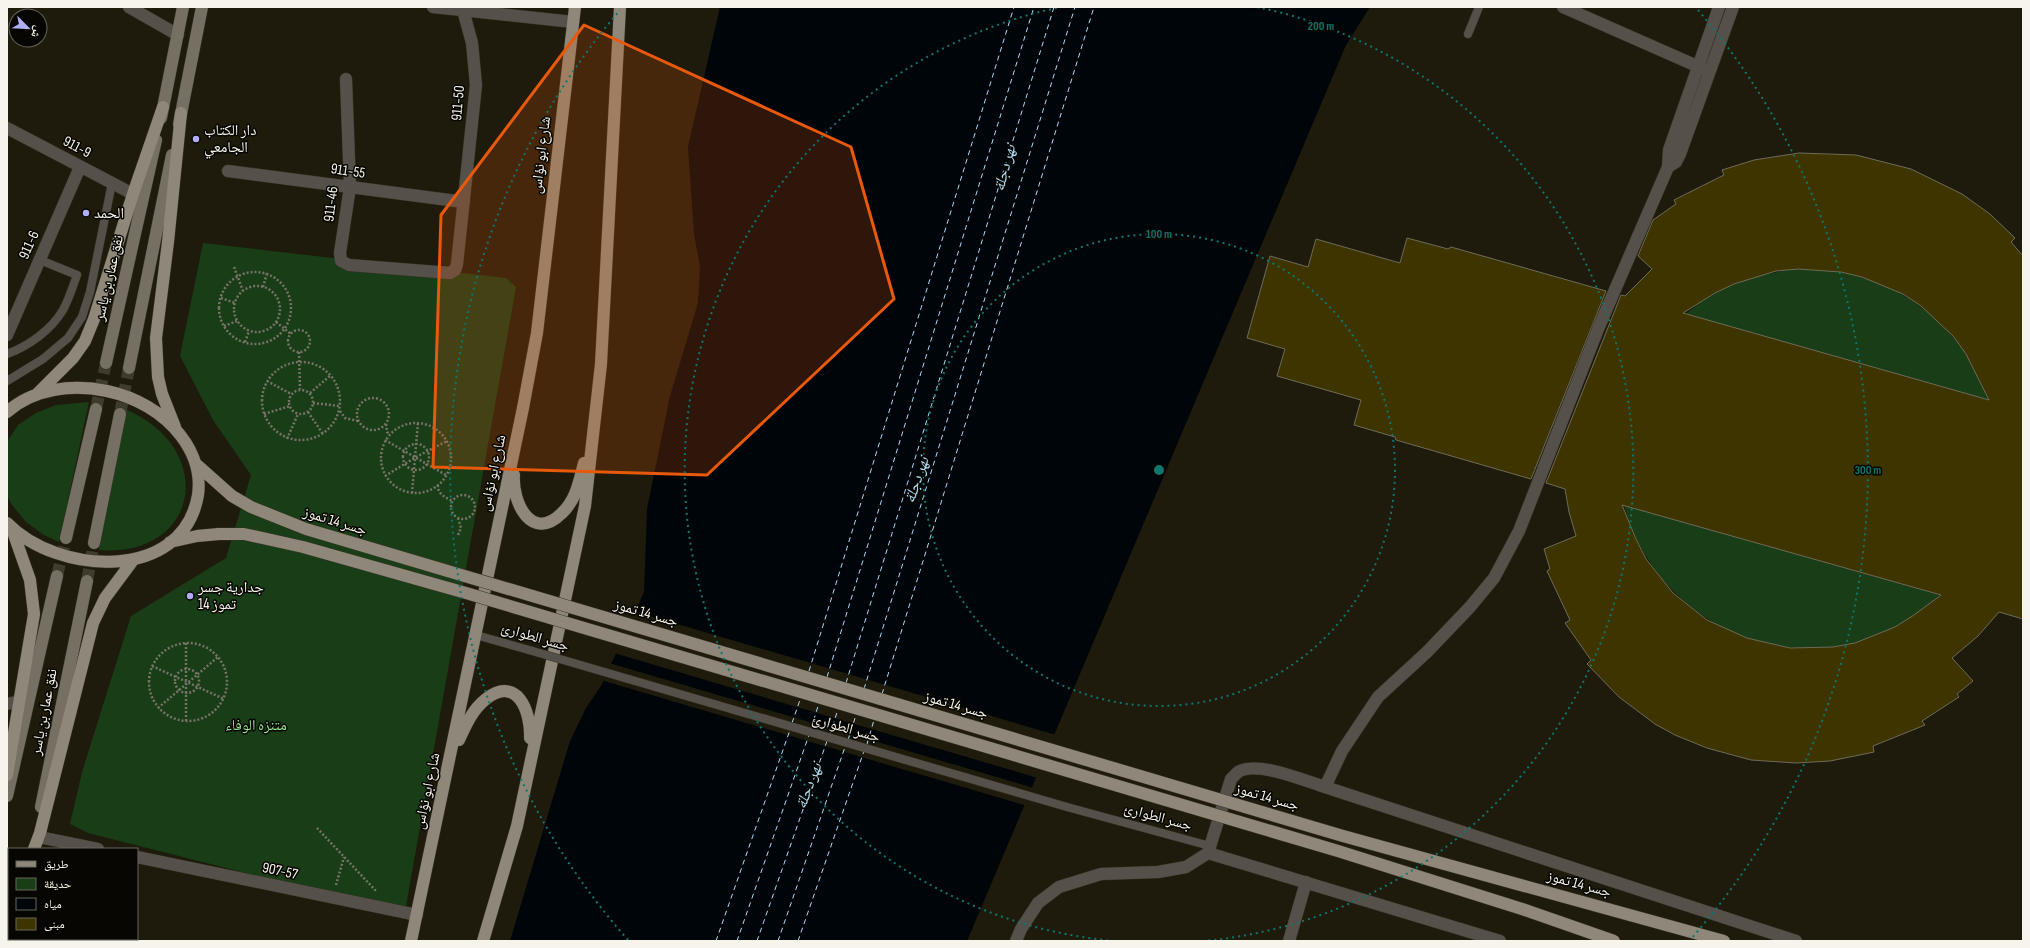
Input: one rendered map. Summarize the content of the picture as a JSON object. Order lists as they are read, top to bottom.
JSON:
{
  "streets": {
    "main road": ["شارع ابو نؤاس", "نفق عمار بن ياسر", "جسر 14 تموز"],
    "street": [
      "911-50",
      "911-9",
      "911-55",
      "911-46",
      "911-6",
      "907-57"
    ],
    "lane": ["جسر الطوارئ"]
  },
  "crossings": [
    ["911-50", "911-55"],
    ["911-50", "911-46"],
    ["911-9", "911-6"],
    ["شارع ابو نؤاس", "جسر الطوارئ"],
    ["شارع ابو نؤاس", "907-57"],
    ["911-55", "911-46"]
  ],
  "water": ["نهر دجلة"],
  "parks": ["متنزه الوفاء"],
  "places": ["دار الكتاب الجامعي", "الحمد", "جدارية جسر 14 تموز"],
  "legend": [
    "طريق",
    "حديقة",
    "مياه",
    "مبنى"
  ],
  "north": "bottom right",
  "rings": ["200 m", "100 m", "300 m"]
}
